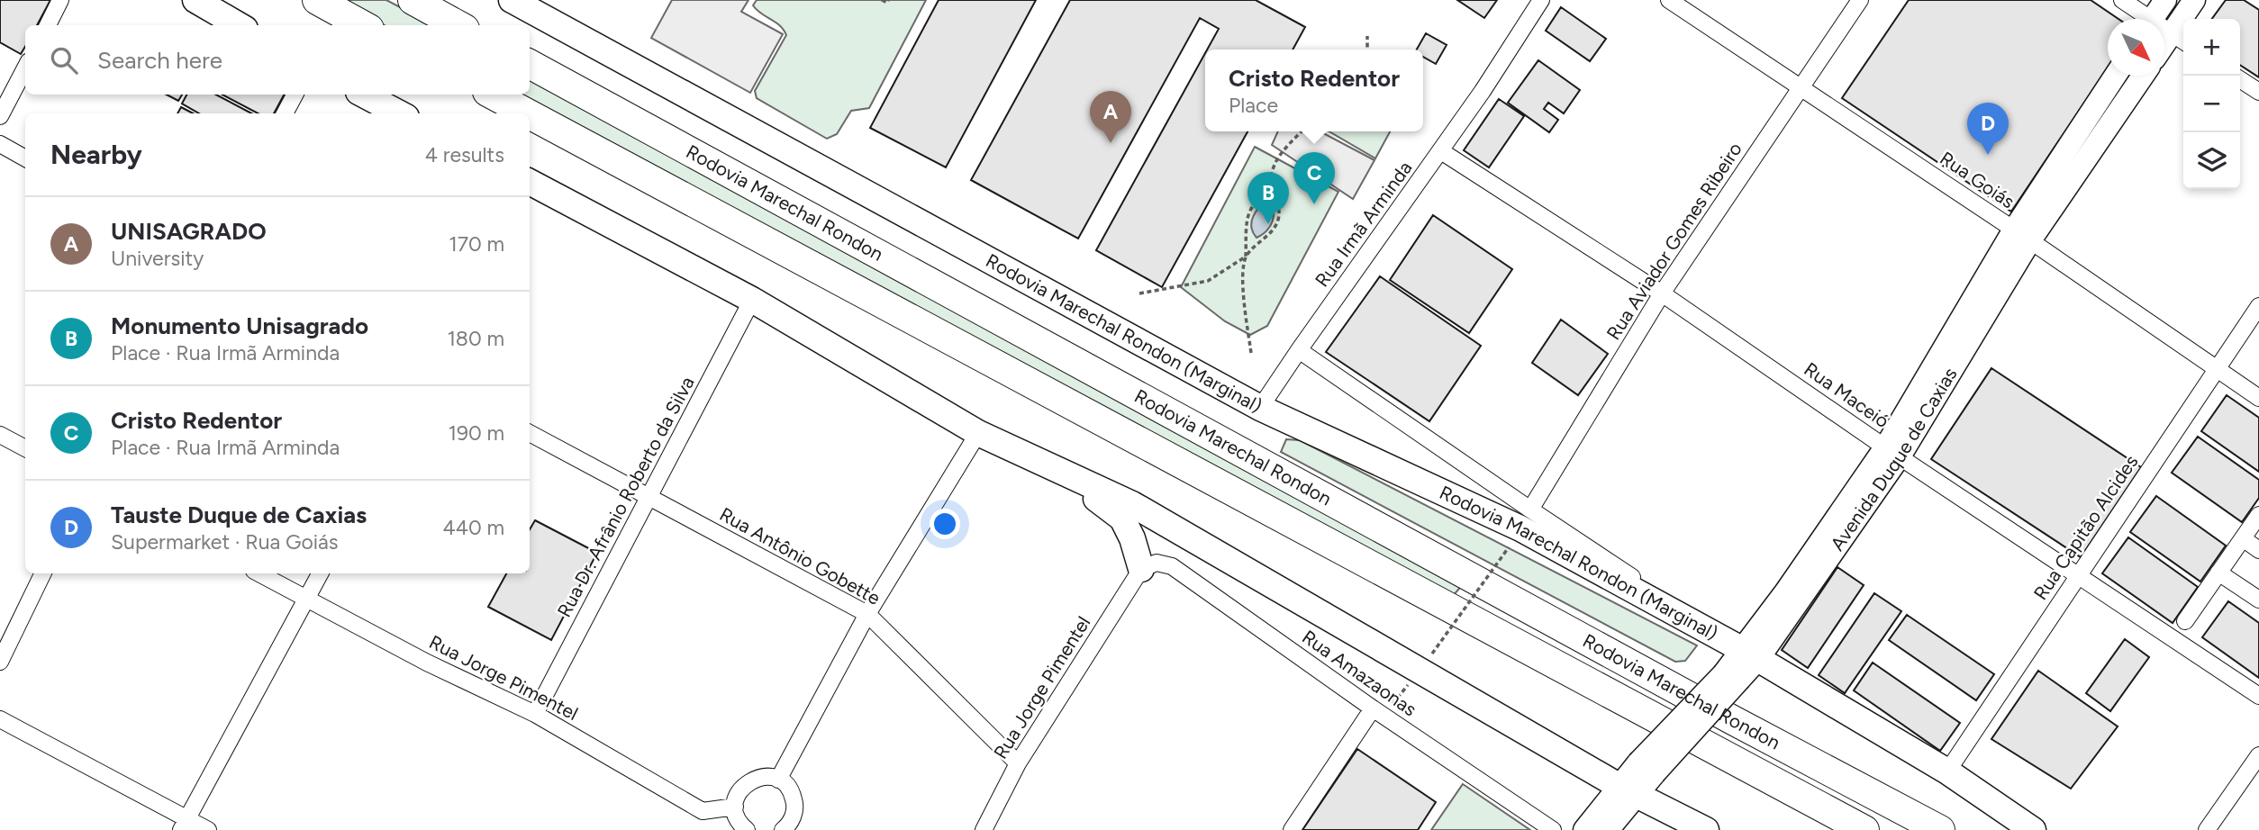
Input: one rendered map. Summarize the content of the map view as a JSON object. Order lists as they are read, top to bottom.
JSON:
{
  "streets": {
    "highway": ["Rodovia Marechal Rondon", "Rodovia Marechal Rondon (Marginal)"],
    "main road": ["Avenida Duque de Caxias"],
    "street": [
      "Rua Goiás",
      "Rua Irmã Arminda",
      "Rua Aviador Gomes Ribeiro",
      "Rua Maceió",
      "Rua Dr. Afrânio Roberto da Silva",
      "Rua Capitão Alcides",
      "Rua Antônio Gobette",
      "Rua Amazaonas",
      "Rua Jorge Pimentel"
    ]
  },
  "crossings": [
    ["Rua Goiás", "Rua Aviador Gomes Ribeiro"],
    ["Rua Goiás", "Avenida Duque de Caxias"],
    ["Rua Goiás", "Rua Capitão Alcides"],
    ["Rua Irmã Arminda", "Rodovia Marechal Rondon (Marginal)"],
    ["Rua Irmã Arminda", "Rua Maceió"],
    ["Rua Aviador Gomes Ribeiro", "Rua Maceió"],
    ["Rodovia Marechal Rondon (Marginal)", "Avenida Duque de Caxias"],
    ["Rodovia Marechal Rondon (Marginal)", "Rua Capitão Alcides"],
    ["Rua Maceió", "Avenida Duque de Caxias"],
    ["Rua Maceió", "Rua Capitão Alcides"],
    ["Rua Dr. Afrânio Roberto da Silva", "Rua Antônio Gobette"],
    ["Rua Dr. Afrânio Roberto da Silva", "Rua Jorge Pimentel"],
    ["Rua Antônio Gobette", "Rua Jorge Pimentel"],
    ["Rua Amazaonas", "Rua Jorge Pimentel"]
  ],
  "north": "bottom right",
  "page": {
    "map_buttons": ["+", "−"],
    "search": "Search here",
    "popup": ["Cristo Redentor", "Place"],
    "pins": [
      "A",
      "D",
      "C",
      "B"
    ],
    "heading": ["Nearby", "4 results"],
    "list": [
      {
        "mark": "A",
        "name": "UNISAGRADO",
        "note": "University",
        "value": "170 m"
      },
      {
        "mark": "B",
        "name": "Monumento Unisagrado",
        "note": "Place · Rua Irmã Arminda",
        "value": "180 m"
      },
      {
        "mark": "C",
        "name": "Cristo Redentor",
        "note": "Place · Rua Irmã Arminda",
        "value": "190 m"
      },
      {
        "mark": "D",
        "name": "Tauste Duque de Caxias",
        "note": "Supermarket · Rua Goiás",
        "value": "440 m"
      }
    ]
  }
}
